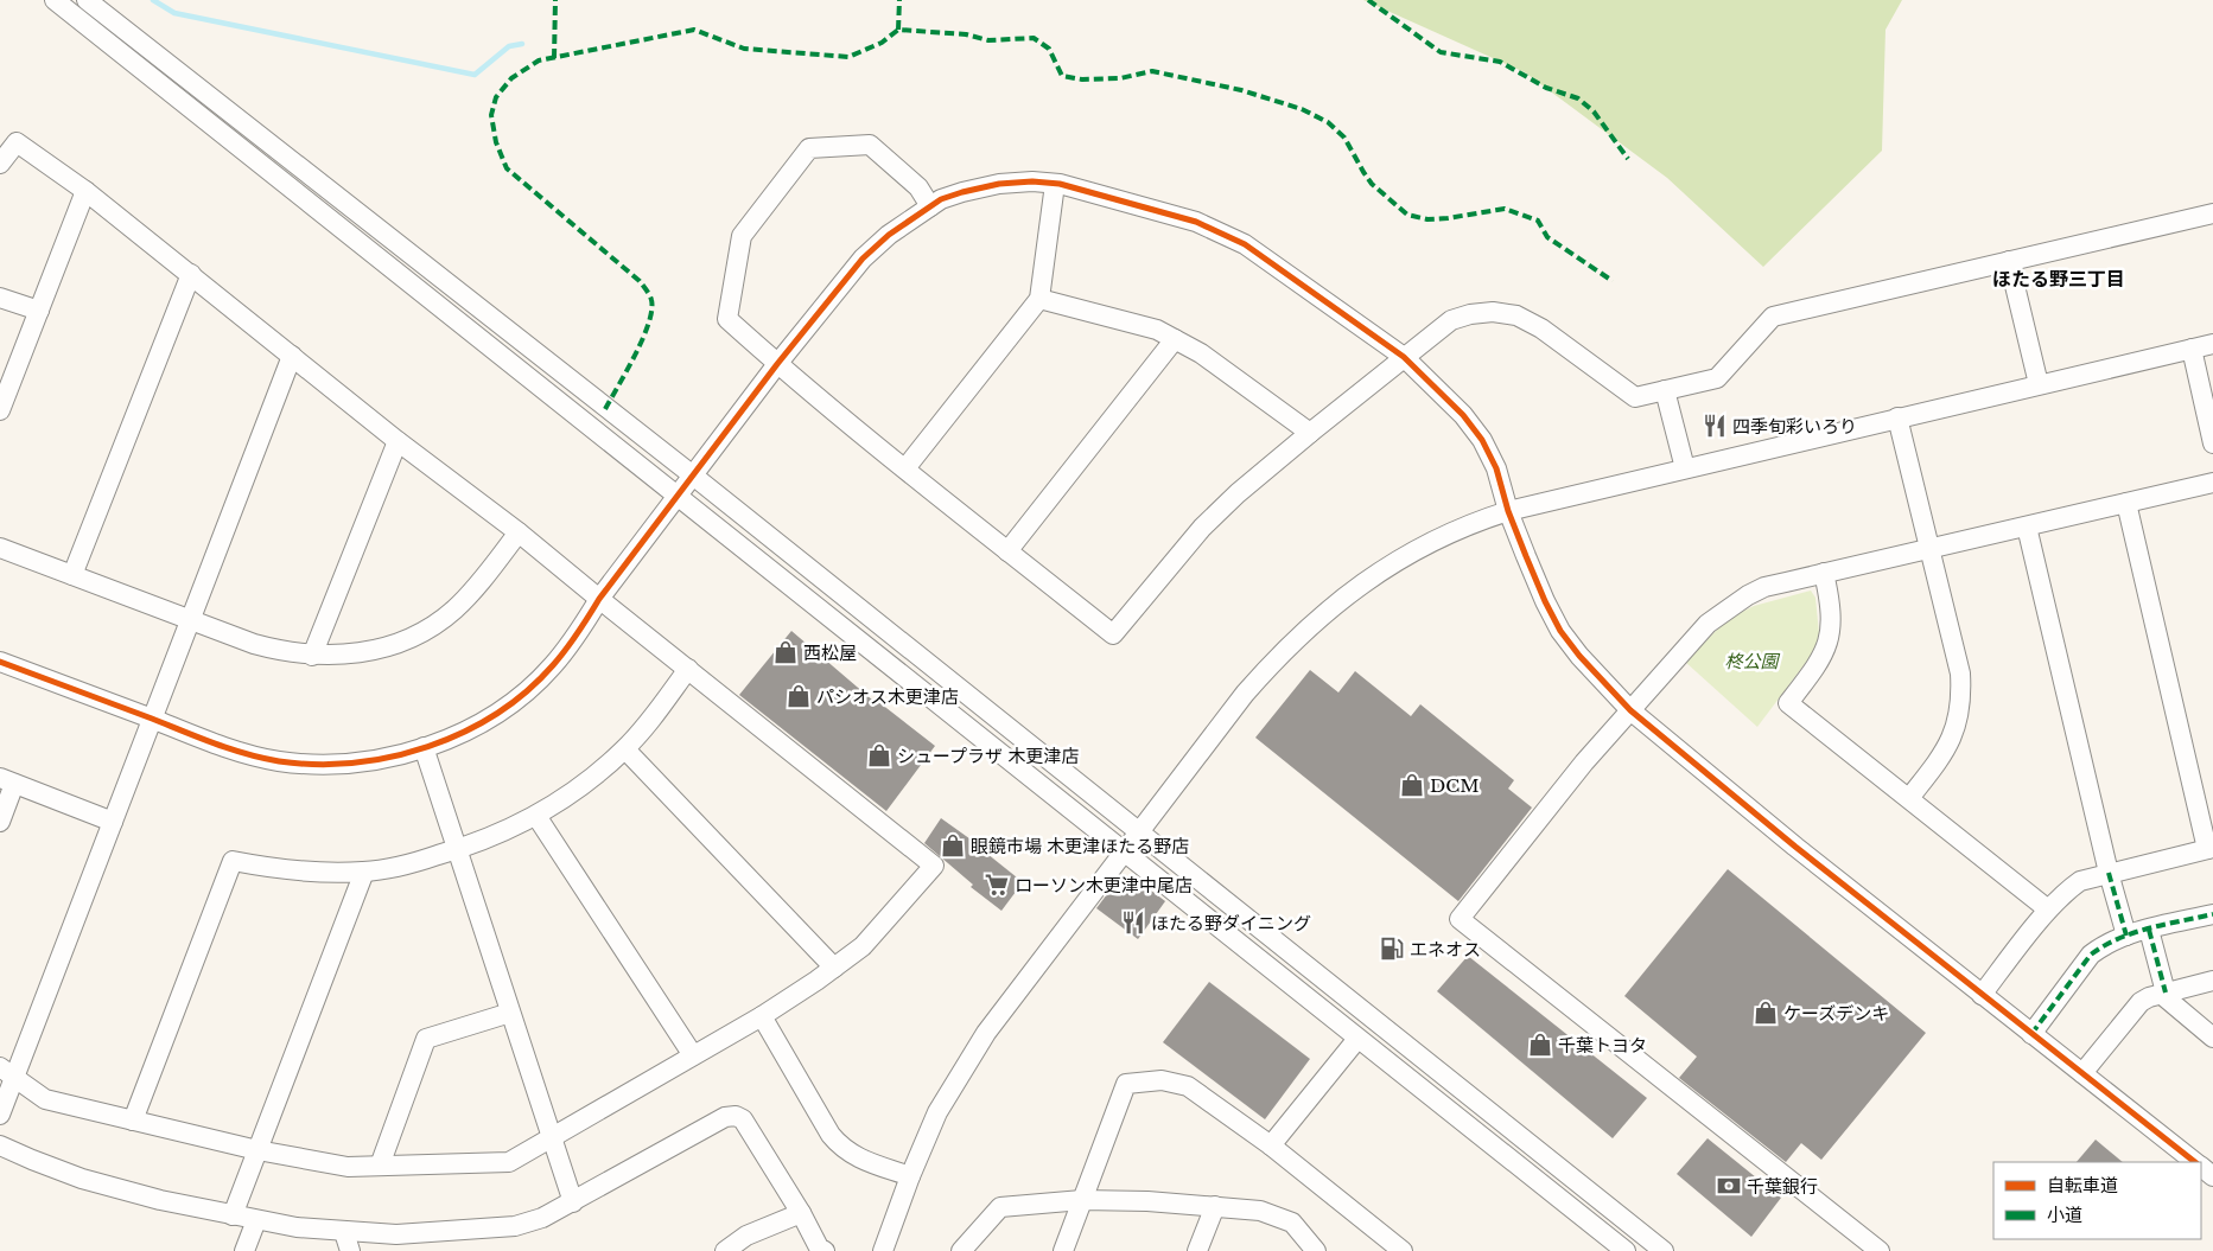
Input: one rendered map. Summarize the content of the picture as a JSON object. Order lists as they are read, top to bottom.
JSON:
{
  "districts": ["ほたる野三丁目"],
  "parks": ["柊公園"],
  "places": {
    "restaurant": ["四季旬彩いろり", "ほたる野ダイニング"],
    "shop": [
      "西松屋",
      "パシオス木更津店",
      "シュープラザ 木更津店",
      "DCM",
      "眼鏡市場 木更津ほたる野店",
      "ケーズデンキ",
      "千葉トヨタ"
    ],
    "supermarket": ["ローソン木更津中尾店"],
    "fuel station": ["エネオス"],
    "bank": ["千葉銀行"]
  },
  "legend": ["自転車道", "小道"]
}
